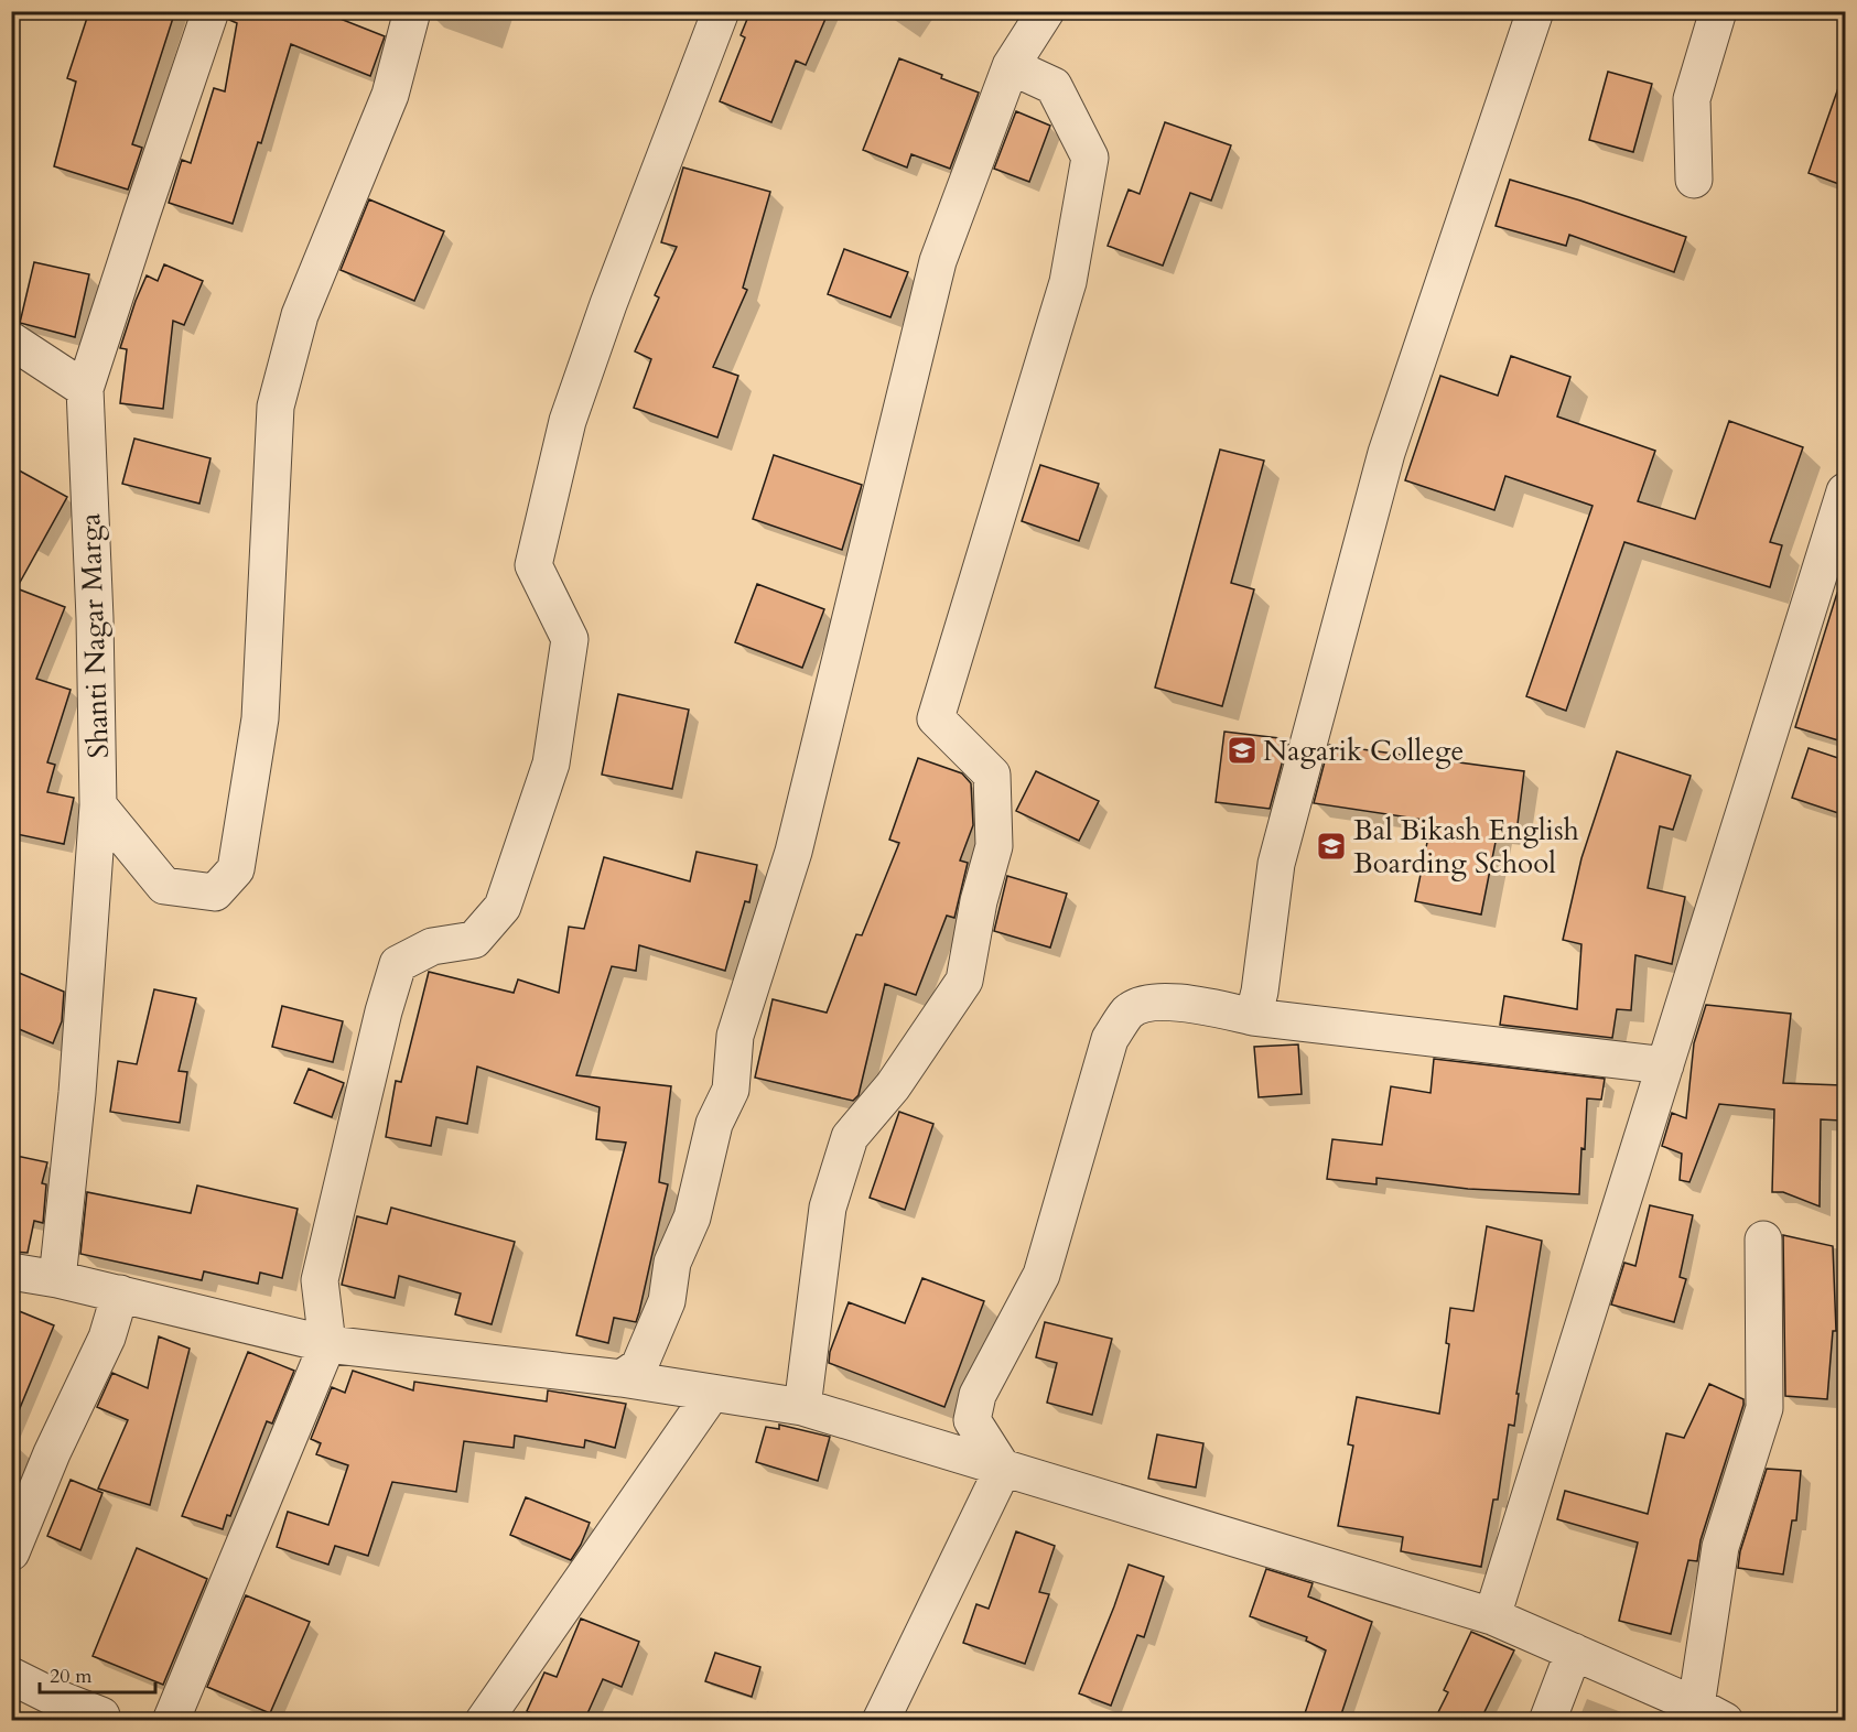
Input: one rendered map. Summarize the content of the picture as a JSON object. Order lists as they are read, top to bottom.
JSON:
{
  "streets": {
    "street": ["Shanti Nagar Marga"]
  },
  "places": {
    "school or university": ["Nagarik College", "Bal Bikash English Boarding School"]
  },
  "scale_bar": "20 m"
}
